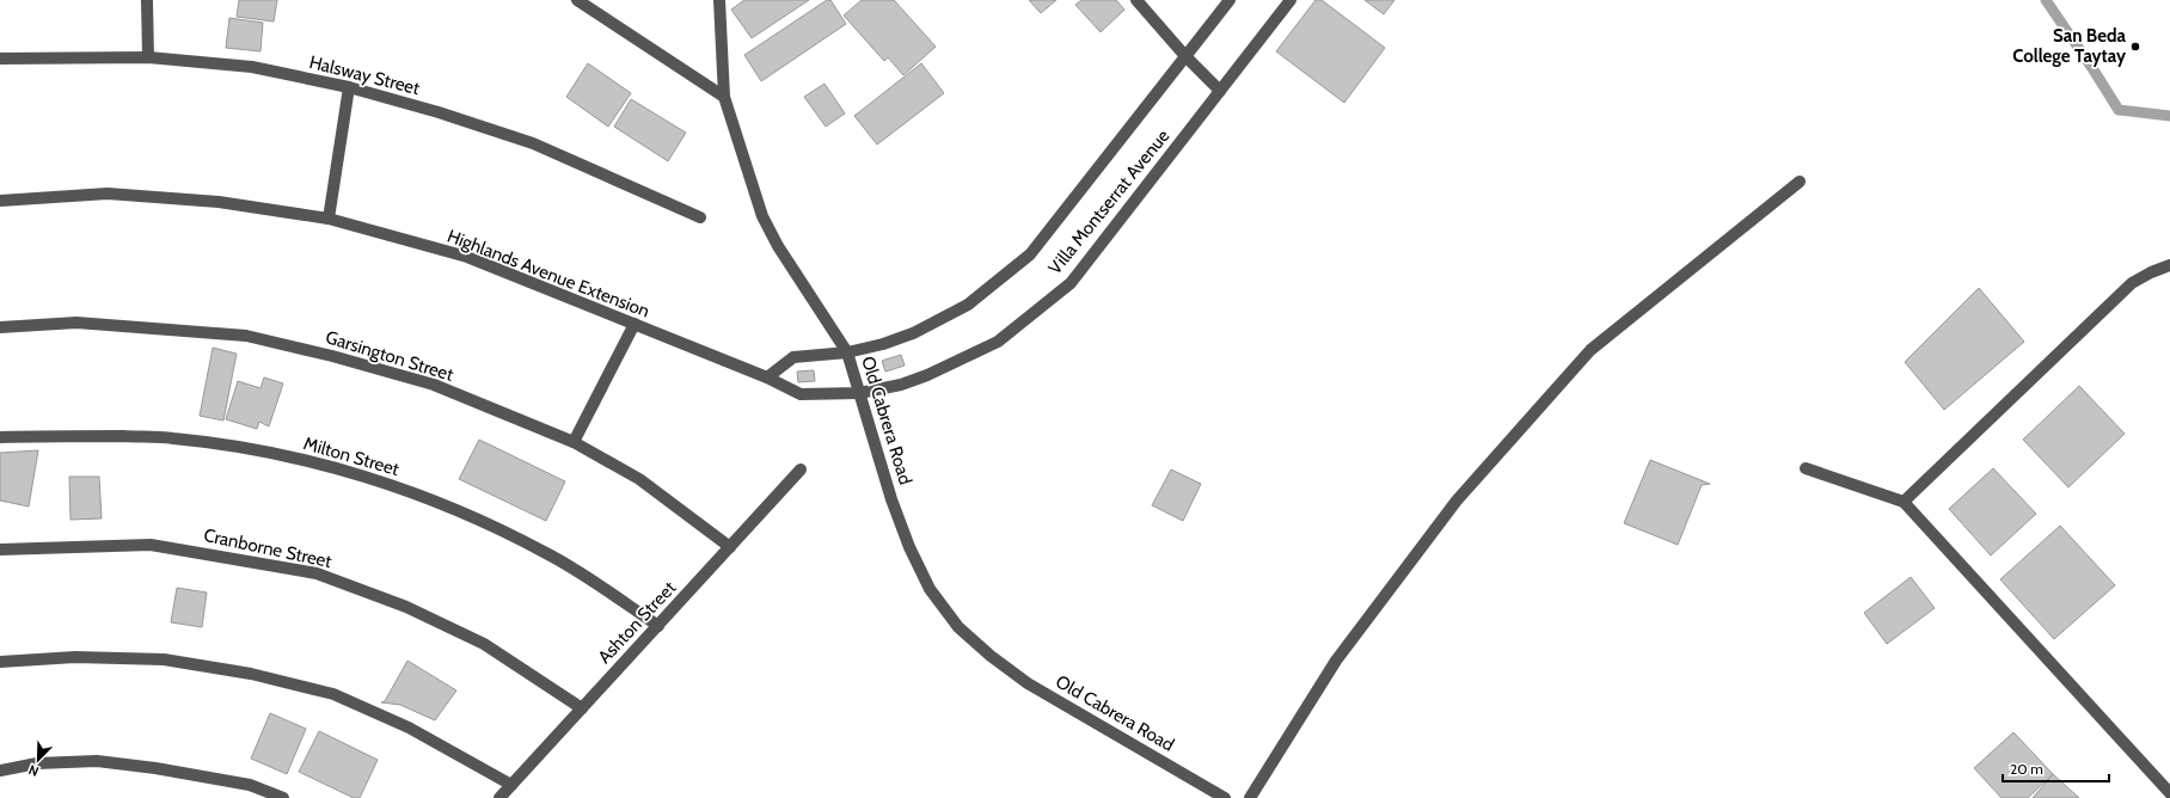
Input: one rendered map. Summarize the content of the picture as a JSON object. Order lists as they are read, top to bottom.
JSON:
{
  "streets": {
    "street": [
      "Halsway Street",
      "Villa Montserrat Avenue",
      "Highlands Avenue Extension",
      "Garsington Street",
      "Old Cabrera Road",
      "Milton Street",
      "Cranborne Street",
      "Ashton Street"
    ]
  },
  "crossings": [
    ["Villa Montserrat Avenue", "Highlands Avenue Extension"],
    ["Villa Montserrat Avenue", "Old Cabrera Road"],
    ["Highlands Avenue Extension", "Old Cabrera Road"],
    ["Garsington Street", "Ashton Street"],
    ["Milton Street", "Ashton Street"],
    ["Cranborne Street", "Ashton Street"]
  ],
  "places": ["San Beda College Taytay"],
  "scale_bar": "20 m",
  "north": "bottom left"
}
